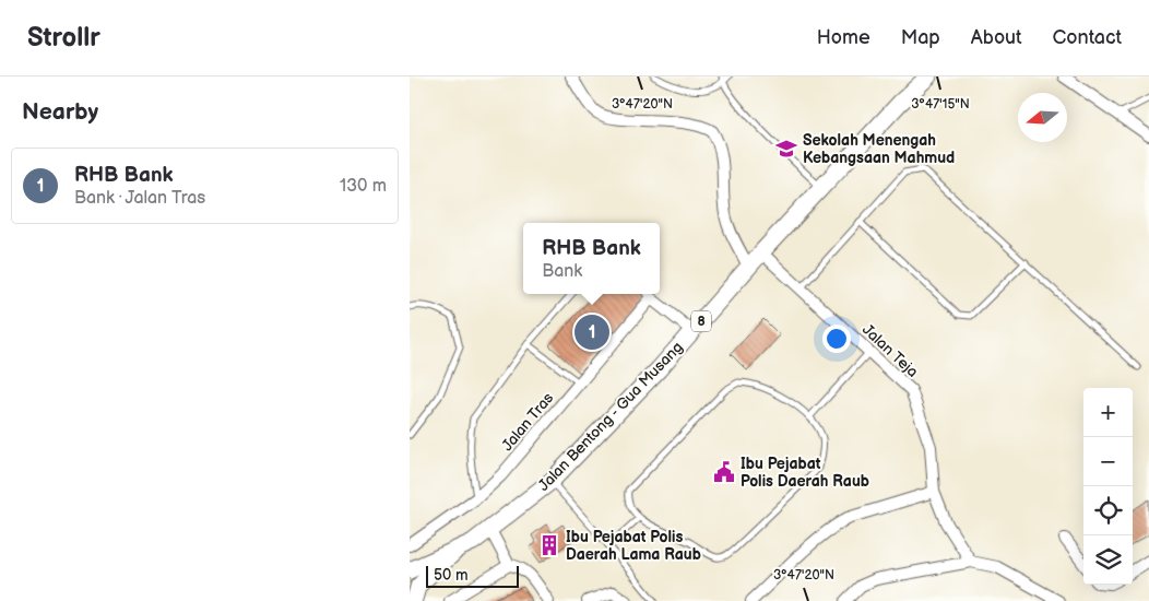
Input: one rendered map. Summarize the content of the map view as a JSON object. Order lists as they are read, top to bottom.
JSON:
{
  "streets": {
    "main road": ["8", "Jalan Bentong - Gua Musang"],
    "street": ["Jalan Teja", "Jalan Tras"]
  },
  "crossings": [
    ["8", "Jalan Bentong - Gua Musang"],
    ["Jalan Teja", "Jalan Bentong - Gua Musang"]
  ],
  "places": {
    "school or university": ["Sekolah Menengah Kebangsaan Mahmud"],
    "public building": ["Ibu Pejabat Polis Daerah Raub"],
    "building": ["Ibu Pejabat Polis Daerah Lama Raub"]
  },
  "scale_bar": "50 m",
  "north": "left",
  "page": {
    "header": "Strollr",
    "nav": [
      "Home",
      "Map",
      "About",
      "Contact"
    ],
    "heading": "Nearby",
    "list": [
      {
        "mark": "1",
        "name": "RHB Bank",
        "note": "Bank · Jalan Tras",
        "value": "130 m"
      }
    ],
    "popup": ["RHB Bank", "Bank"],
    "pins": "1",
    "map_buttons": ["+", "−"],
    "scale": "50 m"
  },
  "coordinates": ["3°47'20\"N", "3°47'15\"N"]
}
